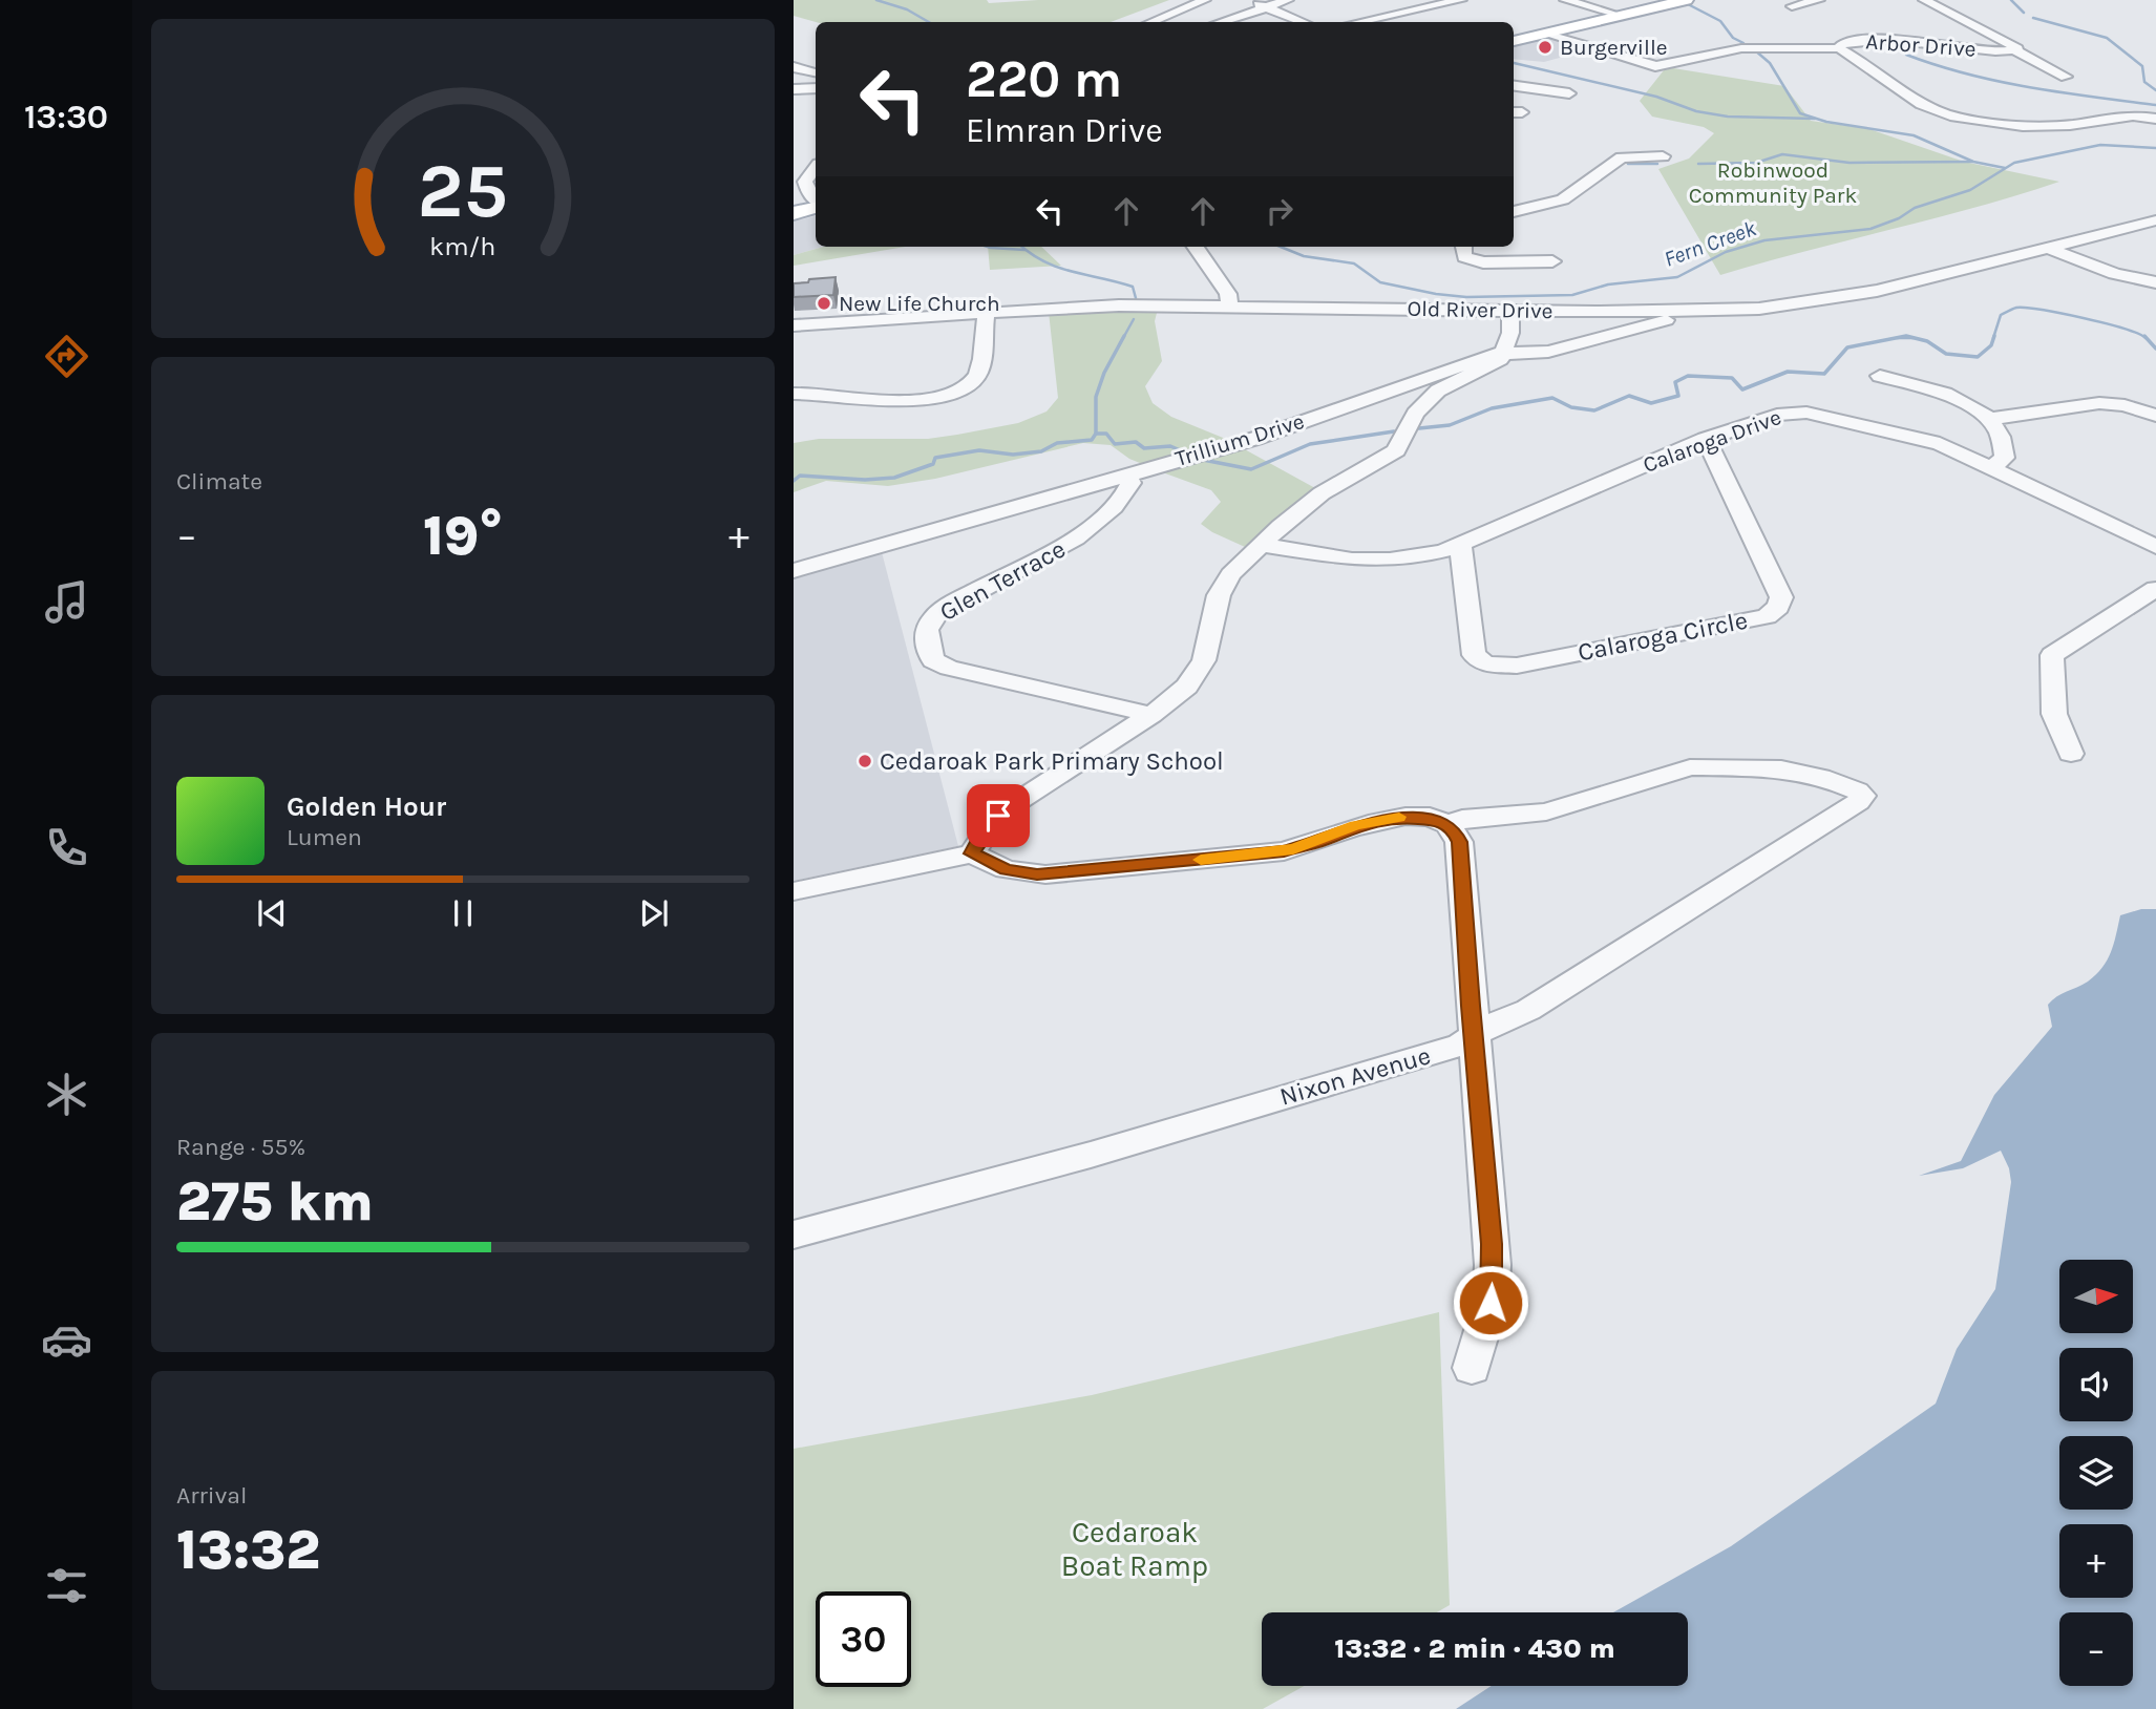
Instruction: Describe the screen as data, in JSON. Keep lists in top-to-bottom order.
{
  "streets": {
    "street": [
      "Arbor Drive",
      "Old River Drive",
      "Trillium Drive",
      "Calaroga Drive",
      "Glen Terrace",
      "Calaroga Circle",
      "Nixon Avenue"
    ]
  },
  "crossings": [
    ["Old River Drive", "Trillium Drive"],
    ["Trillium Drive", "Glen Terrace"],
    ["Calaroga Drive", "Calaroga Circle"]
  ],
  "water": ["Fern Creek"],
  "parks": ["Robinwood Community Park", "Cedaroak Boat Ramp"],
  "places": ["Burgerville", "New Life Church", "Cedaroak Park Primary School"],
  "north": "right",
  "page": {
    "tabs": "13:30",
    "turn": ["220 m", "Elmran Drive"],
    "tile": [
      "Climate",
      ["Range · 55%", "275 km"],
      ["Arrival", "13:32"]
    ],
    "heat": ["−", "19°", "+"],
    "song": ["Golden Hour", "Lumen"],
    "map_buttons": ["+", "−"],
    "limit": "30",
    "trip": "13:32 · 2 min · 430 m",
    "gauge": ["25", "km/h"]
  }
}
